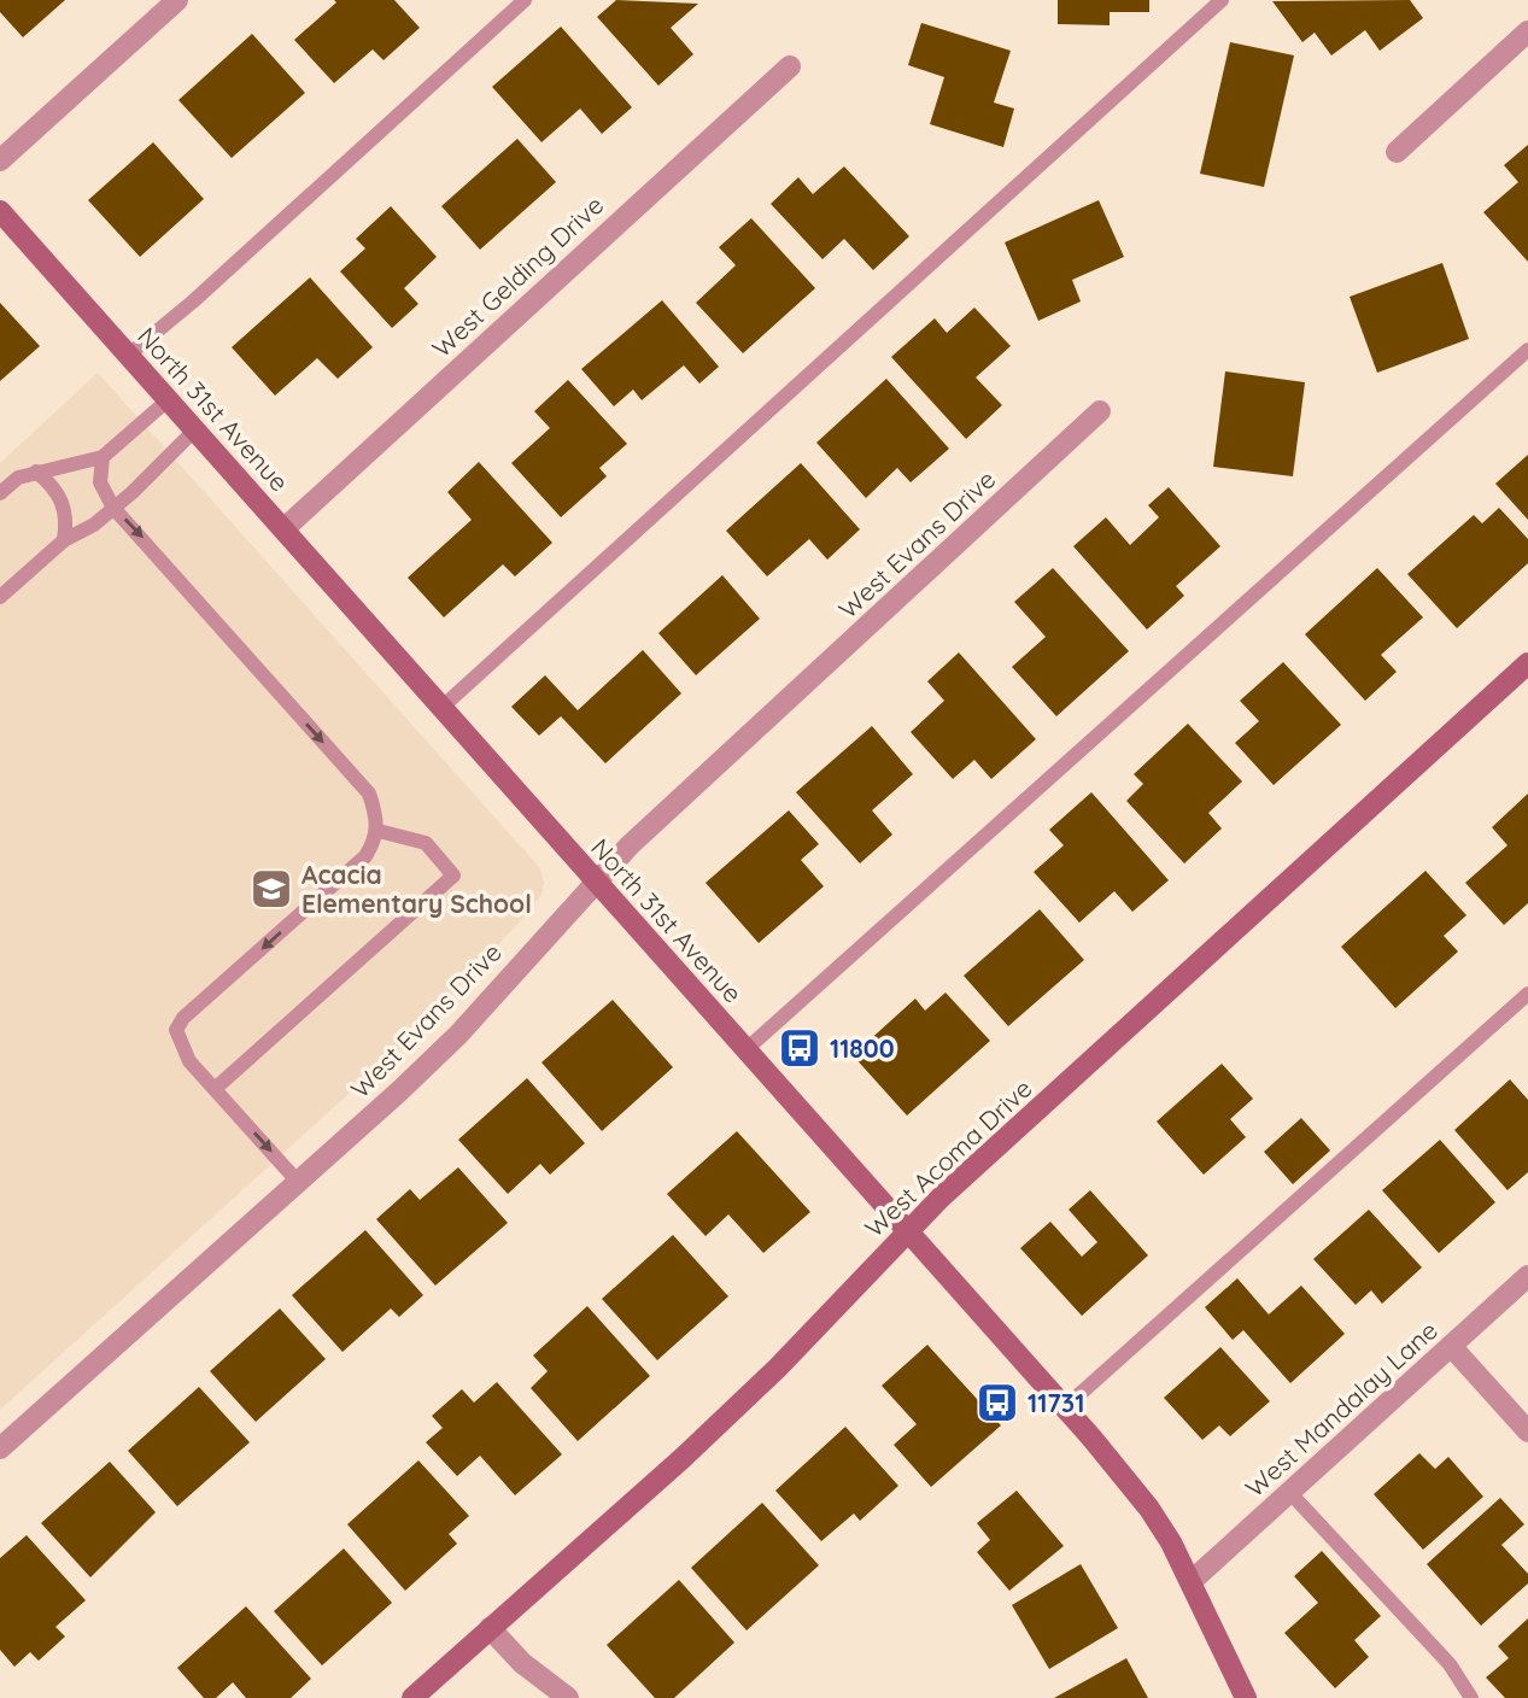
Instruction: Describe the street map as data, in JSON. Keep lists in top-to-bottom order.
{
  "streets": {
    "street": [
      "West Gelding Drive",
      "North 31st Avenue",
      "West Evans Drive",
      "West Acoma Drive",
      "West Mandalay Lane"
    ]
  },
  "crossings": [
    ["West Gelding Drive", "North 31st Avenue"],
    ["North 31st Avenue", "West Evans Drive"],
    ["North 31st Avenue", "West Acoma Drive"],
    ["North 31st Avenue", "West Mandalay Lane"]
  ],
  "places": {
    "school or university": ["Acacia Elementary School"],
    "bus stop": ["11800", "11731"]
  }
}
